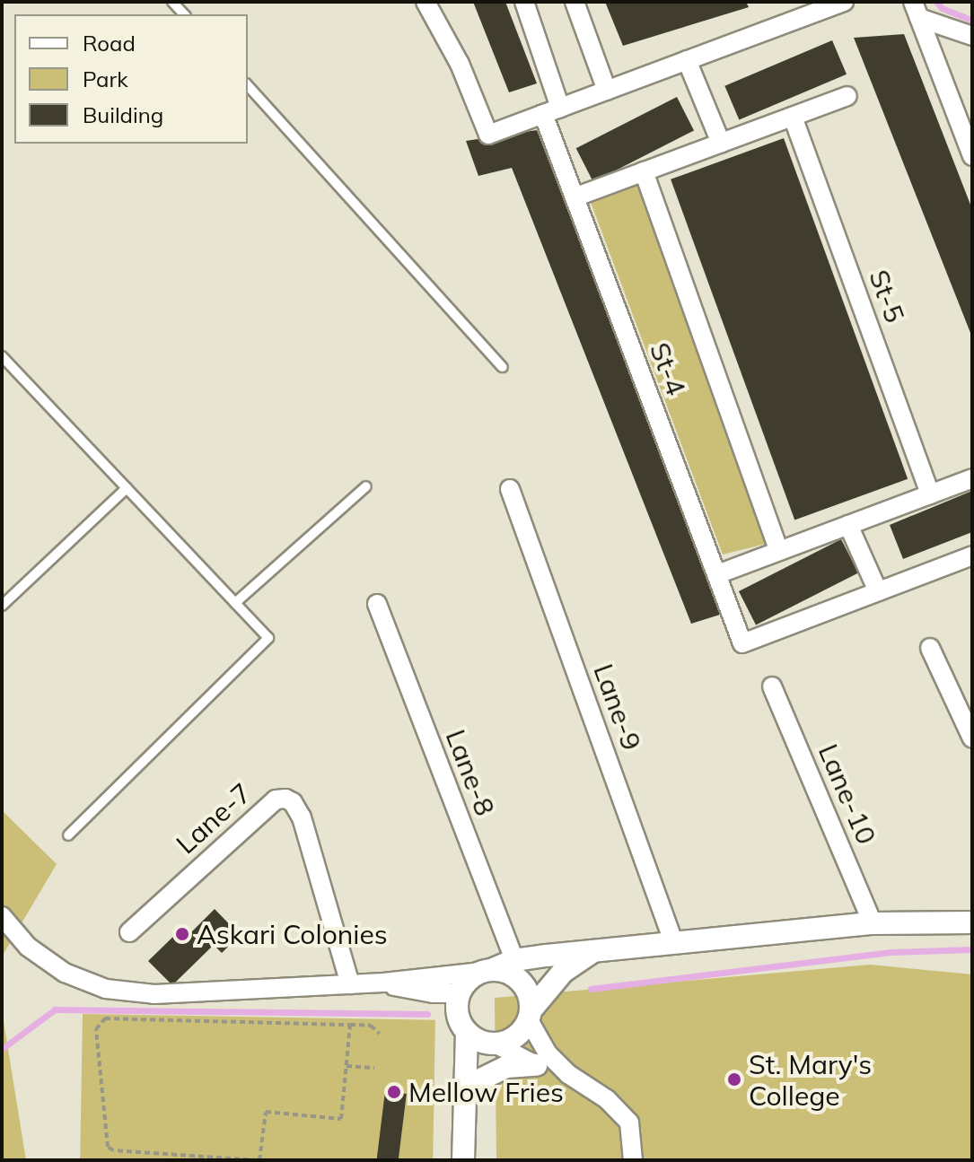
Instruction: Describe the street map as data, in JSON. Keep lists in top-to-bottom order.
{
  "streets": {
    "street": [
      "St-5",
      "St-4",
      "Lane-9",
      "Lane-8",
      "Lane-10",
      "Lane-7"
    ]
  },
  "places": ["Askari Colonies", "St. Mary's College", "Mellow Fries"],
  "legend": ["Road", "Park", "Building"]
}
